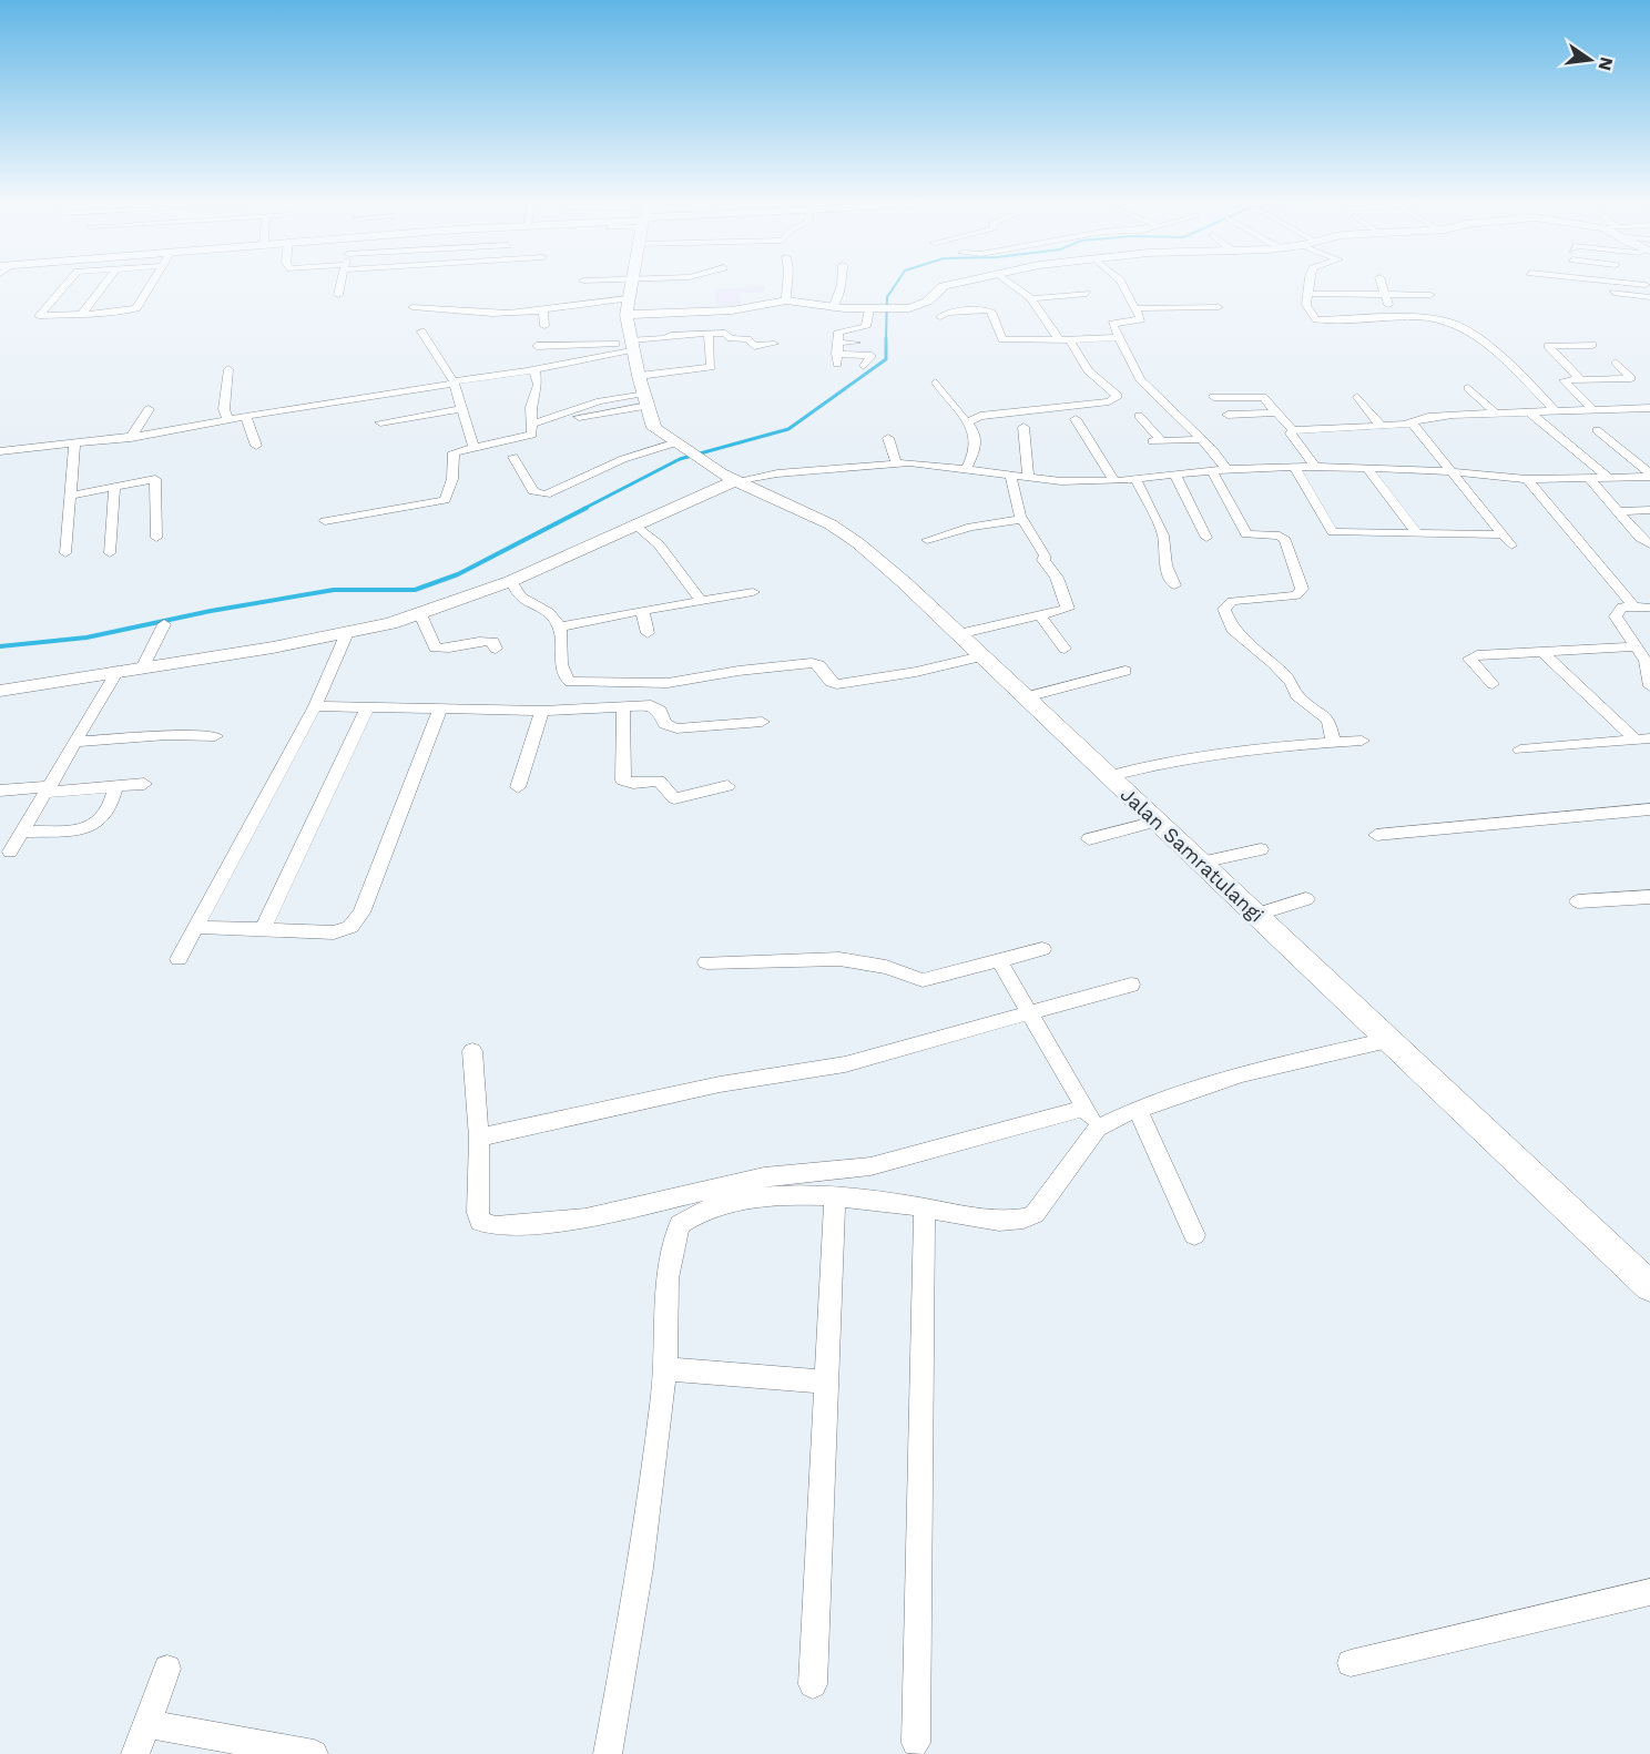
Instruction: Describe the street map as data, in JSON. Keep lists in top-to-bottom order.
{
  "streets": {
    "street": ["Jalan Samratulangi"]
  },
  "north": "right"
}
